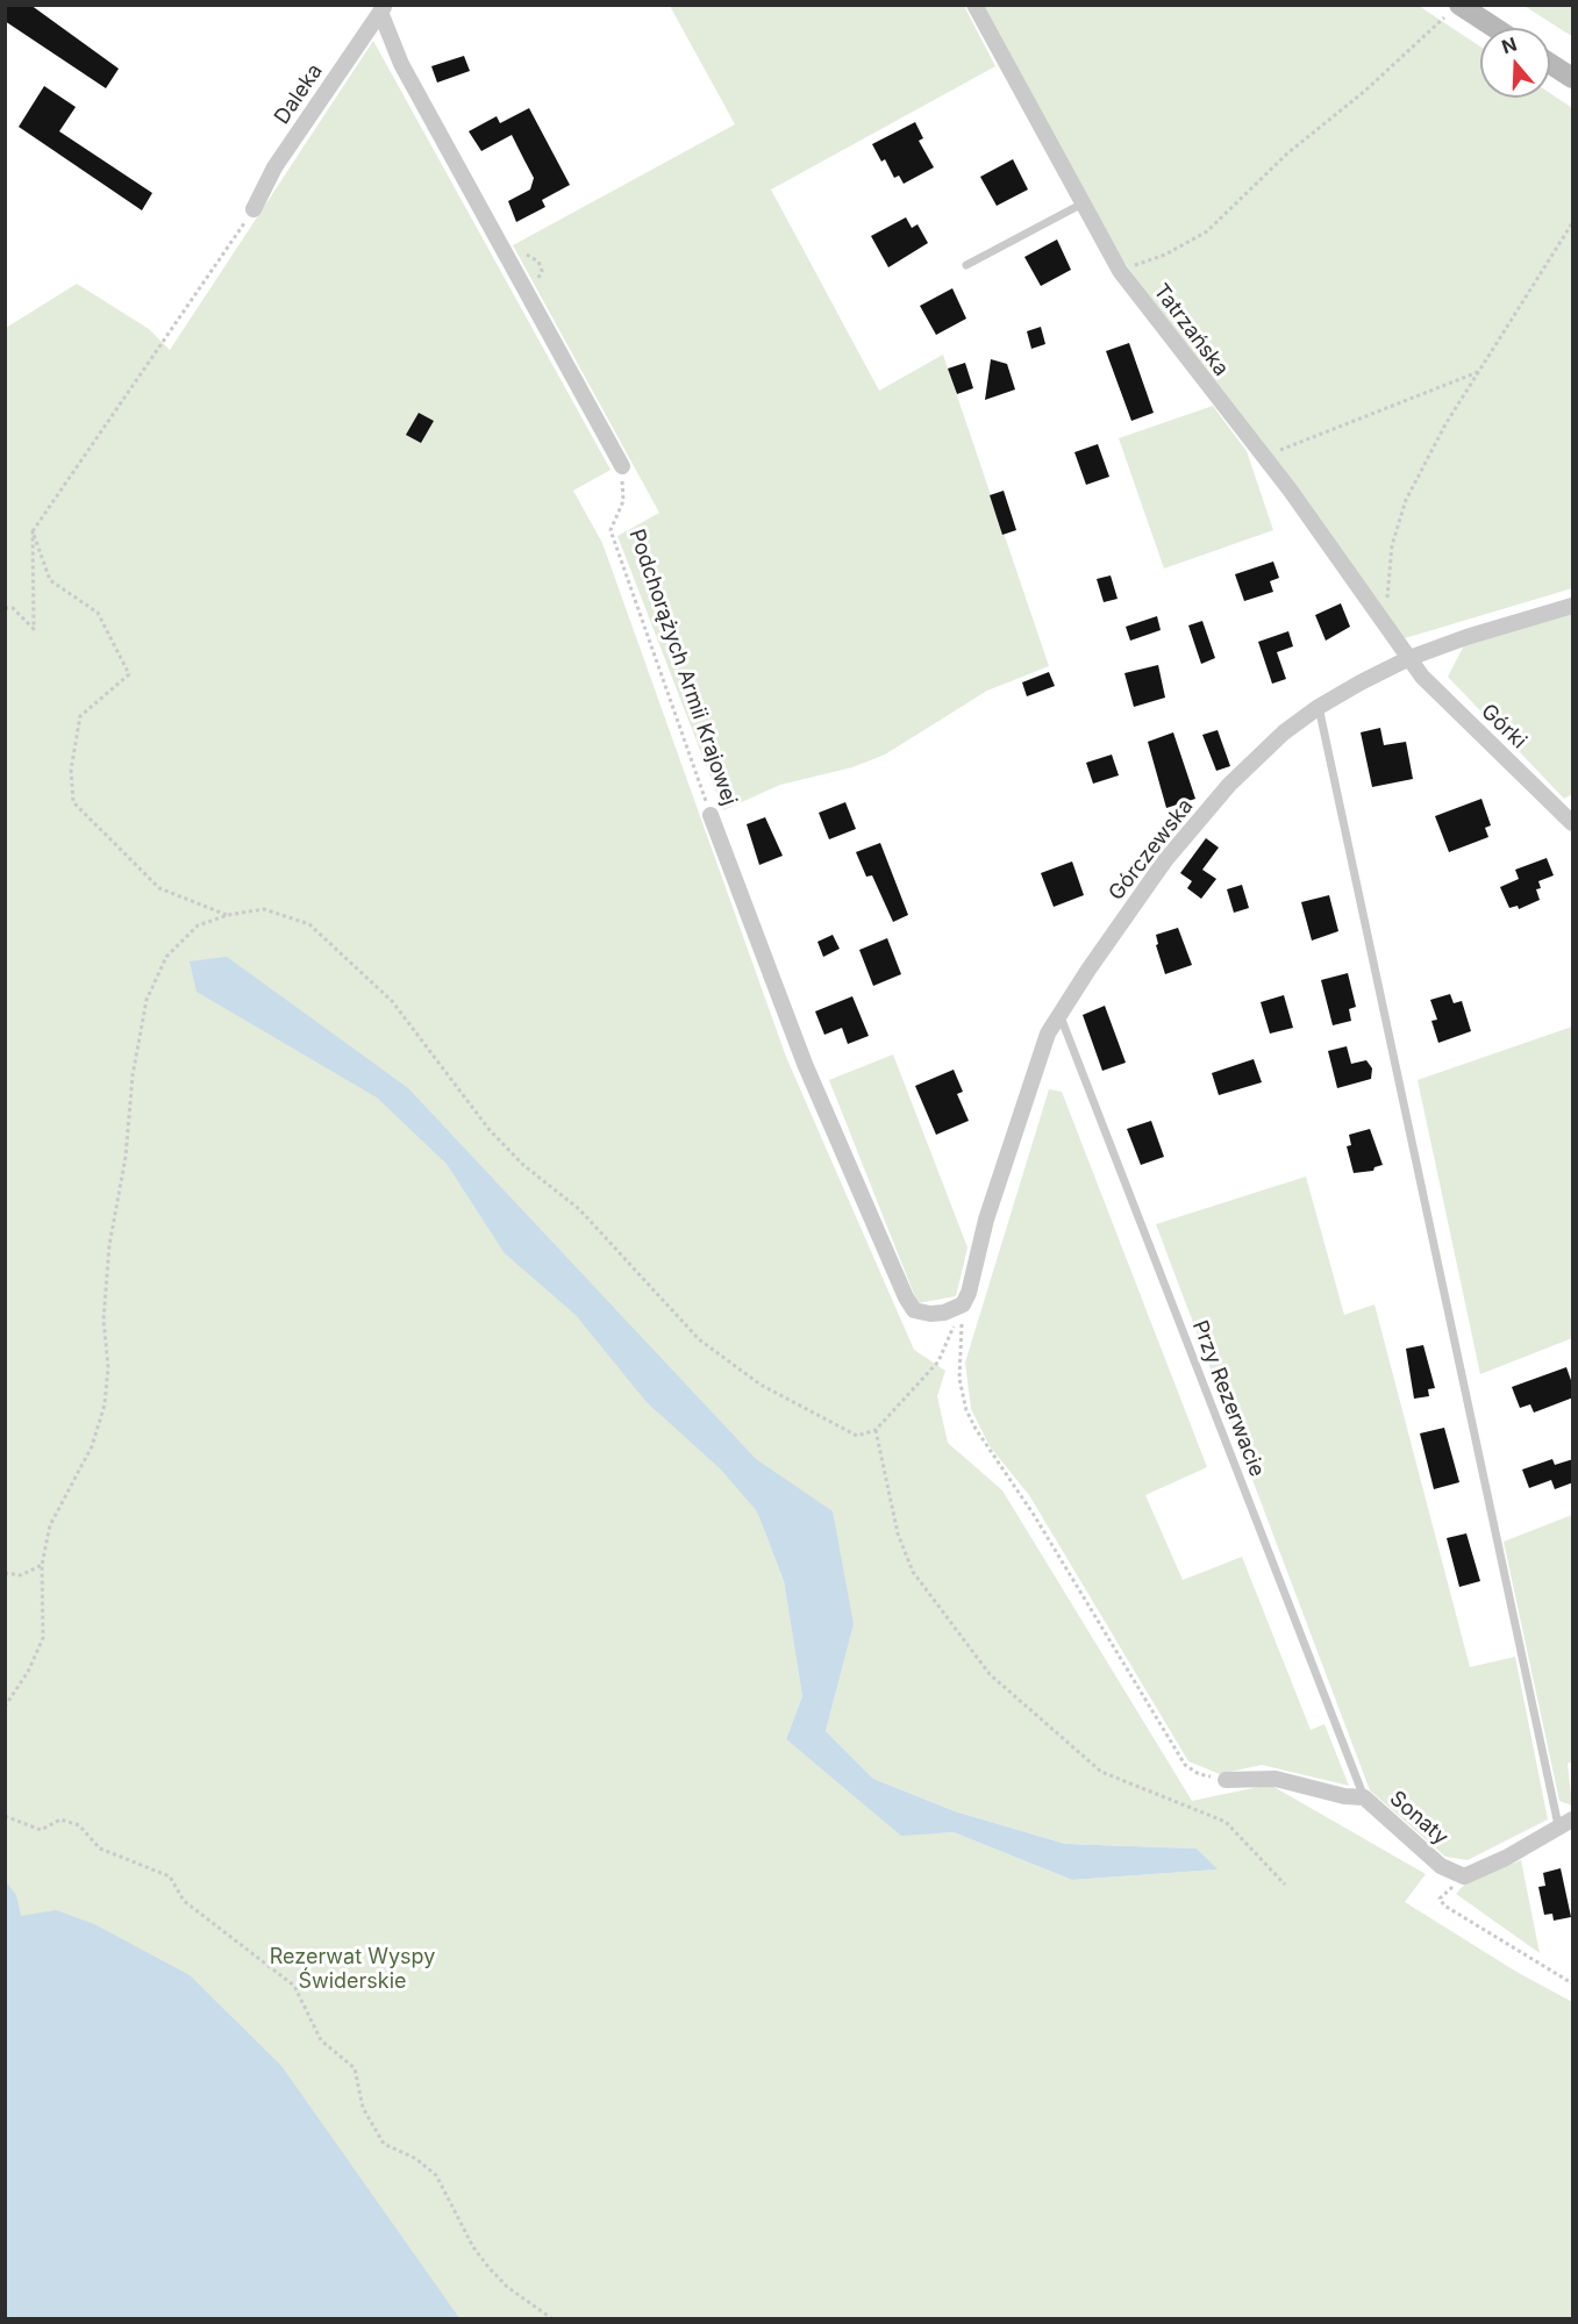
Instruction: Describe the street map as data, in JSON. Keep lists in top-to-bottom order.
{
  "streets": {
    "street": [
      "Daleka",
      "Tatrzańska",
      "Podchorążych Armii Krajowej",
      "Górki",
      "Górczewska",
      "Sonaty"
    ],
    "lane": ["Przy Rezerwacie"]
  },
  "crossings": [
    ["Tatrzańska", "Górki"],
    ["Tatrzańska", "Górczewska"],
    ["Podchorążych Armii Krajowej", "Górczewska"],
    ["Górki", "Górczewska"],
    ["Górczewska", "Przy Rezerwacie"],
    ["Przy Rezerwacie", "Sonaty"]
  ],
  "parks": ["Rezerwat Wyspy Świderskie"],
  "north": "top"
}
